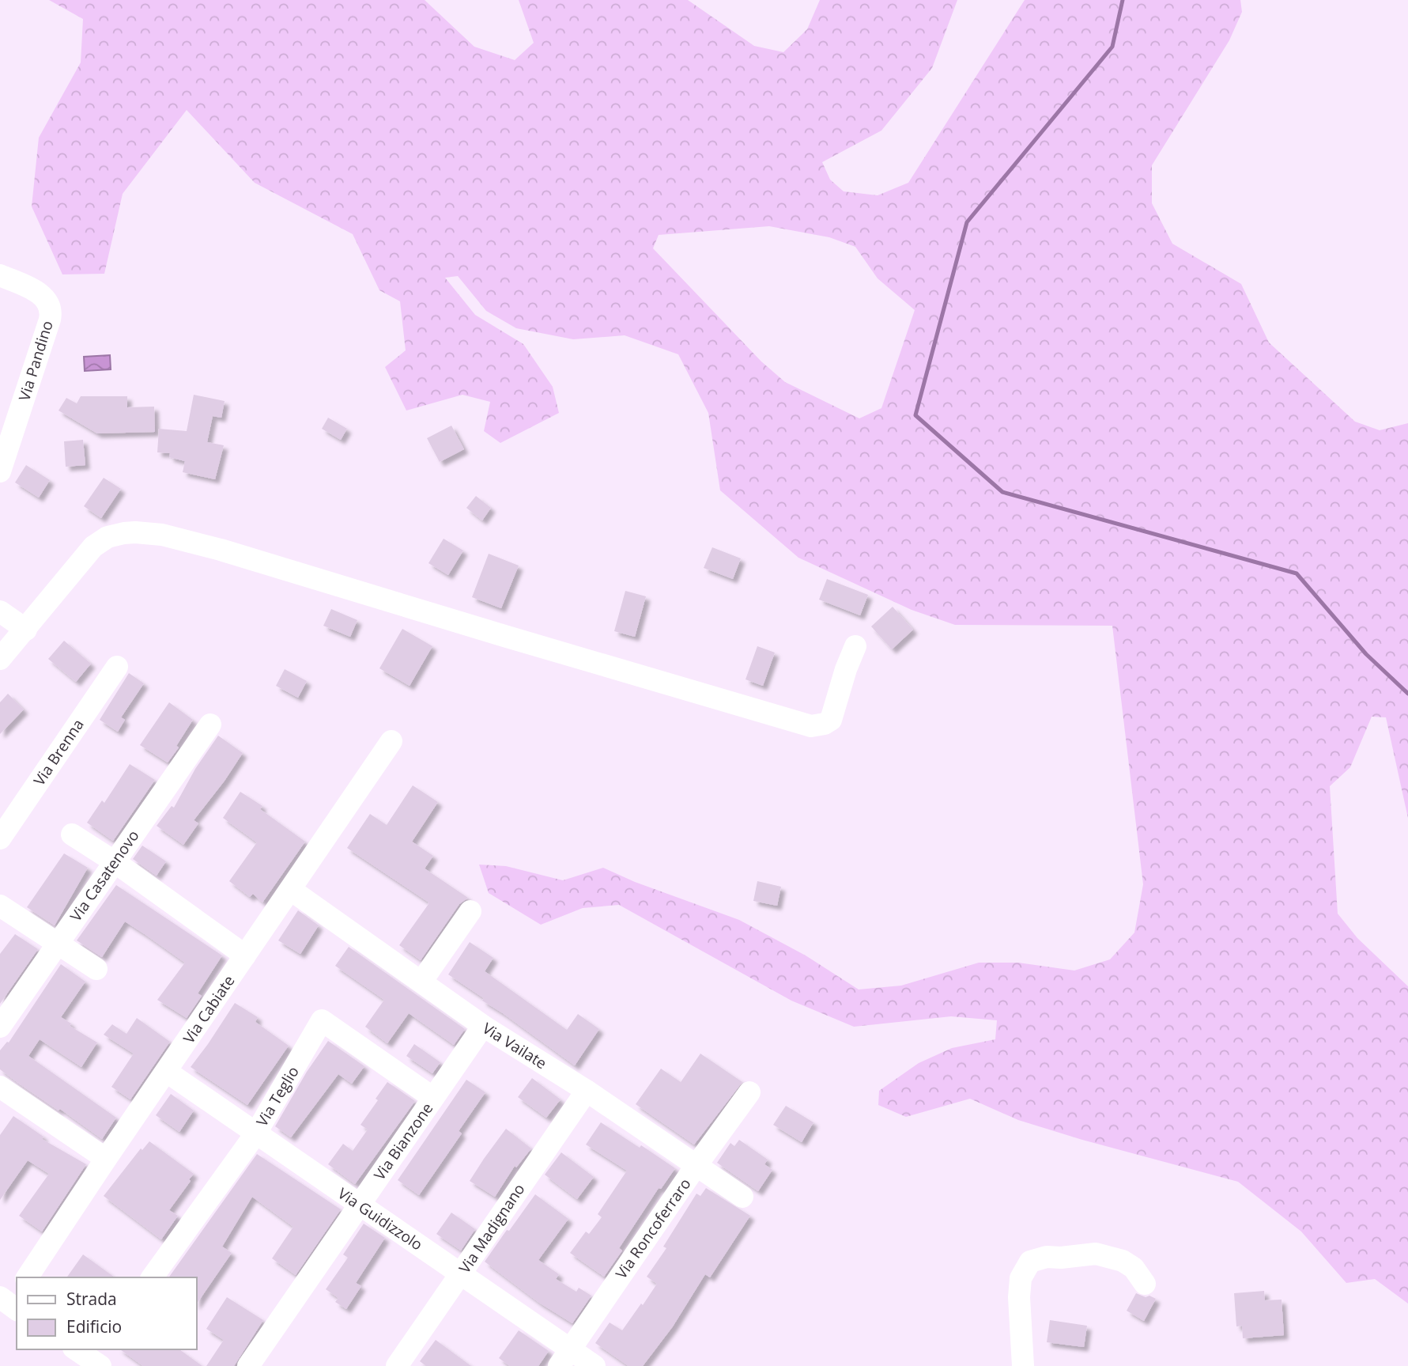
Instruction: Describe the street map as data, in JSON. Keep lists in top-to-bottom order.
{
  "streets": {
    "street": [
      "Via Pandino",
      "Via Brenna",
      "Via Casatenovo",
      "Via Cabiate",
      "Via Vailate",
      "Via Teglio",
      "Via Bianzone",
      "Via Guidizzolo",
      "Via Madignano",
      "Via Roncoferraro"
    ]
  },
  "crossings": [
    ["Via Cabiate", "Via Vailate"],
    ["Via Cabiate", "Via Guidizzolo"],
    ["Via Vailate", "Via Bianzone"],
    ["Via Vailate", "Via Madignano"],
    ["Via Vailate", "Via Roncoferraro"],
    ["Via Teglio", "Via Bianzone"],
    ["Via Teglio", "Via Guidizzolo"],
    ["Via Bianzone", "Via Guidizzolo"],
    ["Via Guidizzolo", "Via Madignano"],
    ["Via Guidizzolo", "Via Roncoferraro"]
  ],
  "legend": ["Strada", "Edificio"]
}
